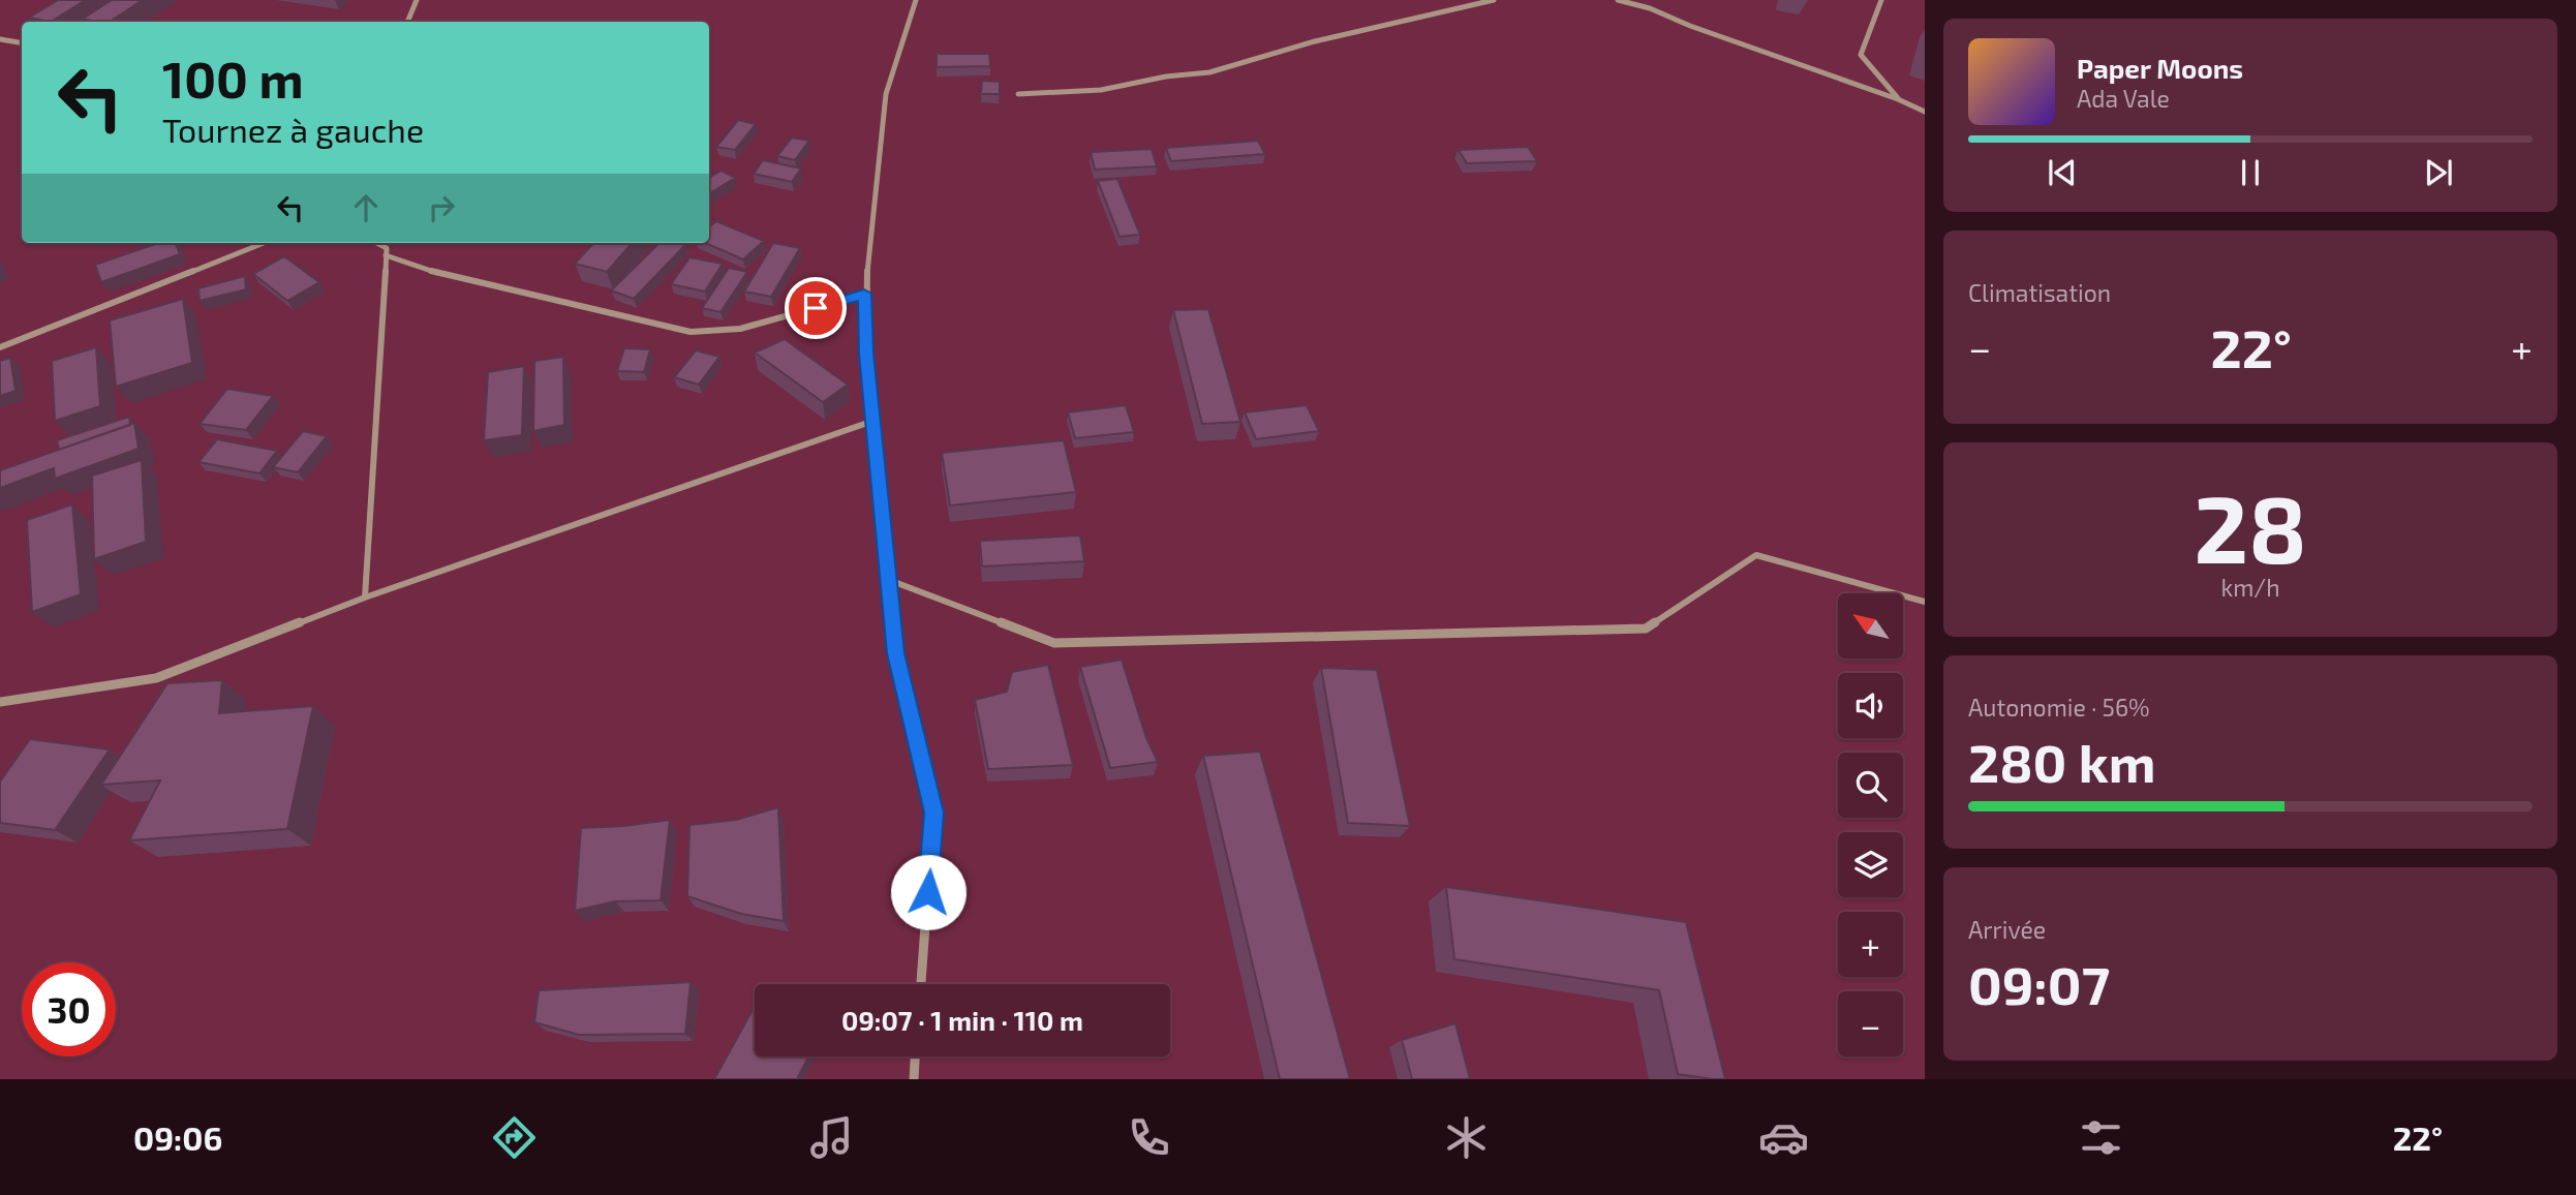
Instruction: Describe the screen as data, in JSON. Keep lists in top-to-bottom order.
{
  "north": "top left",
  "page": {
    "turn": ["100 m", "Tournez à gauche"],
    "song": ["Paper Moons", "Ada Vale"],
    "tile": [
      "Climatisation",
      ["28", "km/h"],
      ["Autonomie · 56%", "280 km"],
      ["Arrivée", "09:07"]
    ],
    "heat": ["−", "22°", "+"],
    "map_buttons": ["+", "−"],
    "limit": "30",
    "trip": "09:07 · 1 min · 110 m",
    "tabs": ["09:06", "22°"]
  }
}
